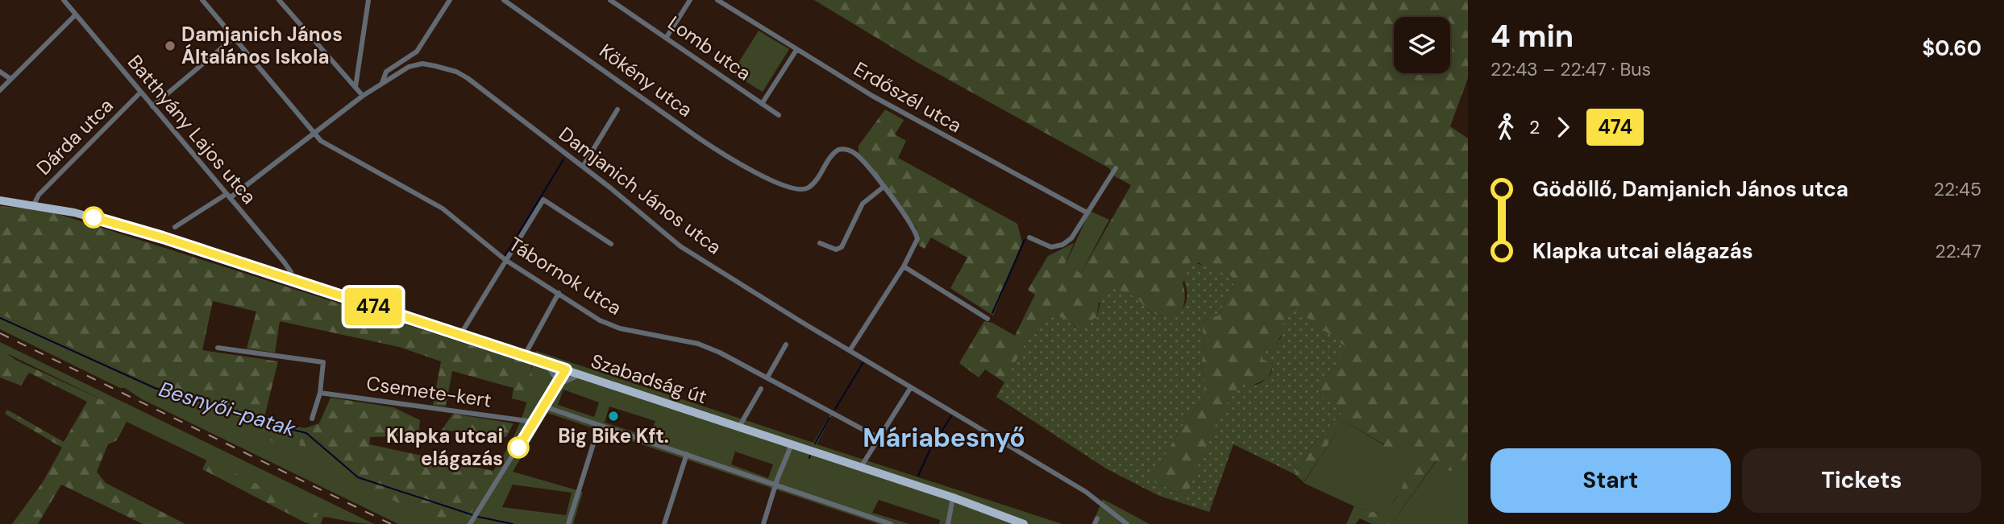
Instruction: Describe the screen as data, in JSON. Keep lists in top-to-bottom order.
{
  "streets": {
    "main road": ["Szabadság út"],
    "street": [
      "Lomb utca",
      "Kökény utca",
      "Erdőszél utca",
      "Batthyány Lajos utca",
      "Dárda utca",
      "Damjanich János utca",
      "Tábornok utca",
      "Csemete-kert"
    ]
  },
  "crossings": [
    ["Lomb utca", "Erdőszél utca"],
    ["Batthyány Lajos utca", "Dárda utca"],
    ["Batthyány Lajos utca", "Damjanich János utca"],
    ["Batthyány Lajos utca", "Szabadság út"],
    ["Dárda utca", "Szabadság út"],
    ["Damjanich János utca", "Tábornok utca"]
  ],
  "districts": ["Máriabesnyő"],
  "water": ["Besnyői-patak"],
  "places": ["Damjanich János Általános Iskola", "Big Bike Kft.", "Klapka utcai elágazás"],
  "lines": ["bus line 474"],
  "page": {
    "on_map": "474",
    "heading": ["4 min", "22:43 – 22:47 · Bus", "$0.60"],
    "legs": ["2", "474"],
    "list": [
      {
        "name": "Gödöllő, Damjanich János utca",
        "value": "22:45"
      },
      {
        "name": "Klapka utcai elágazás",
        "value": "22:47"
      }
    ],
    "buttons": ["Start", "Tickets"]
  }
}
